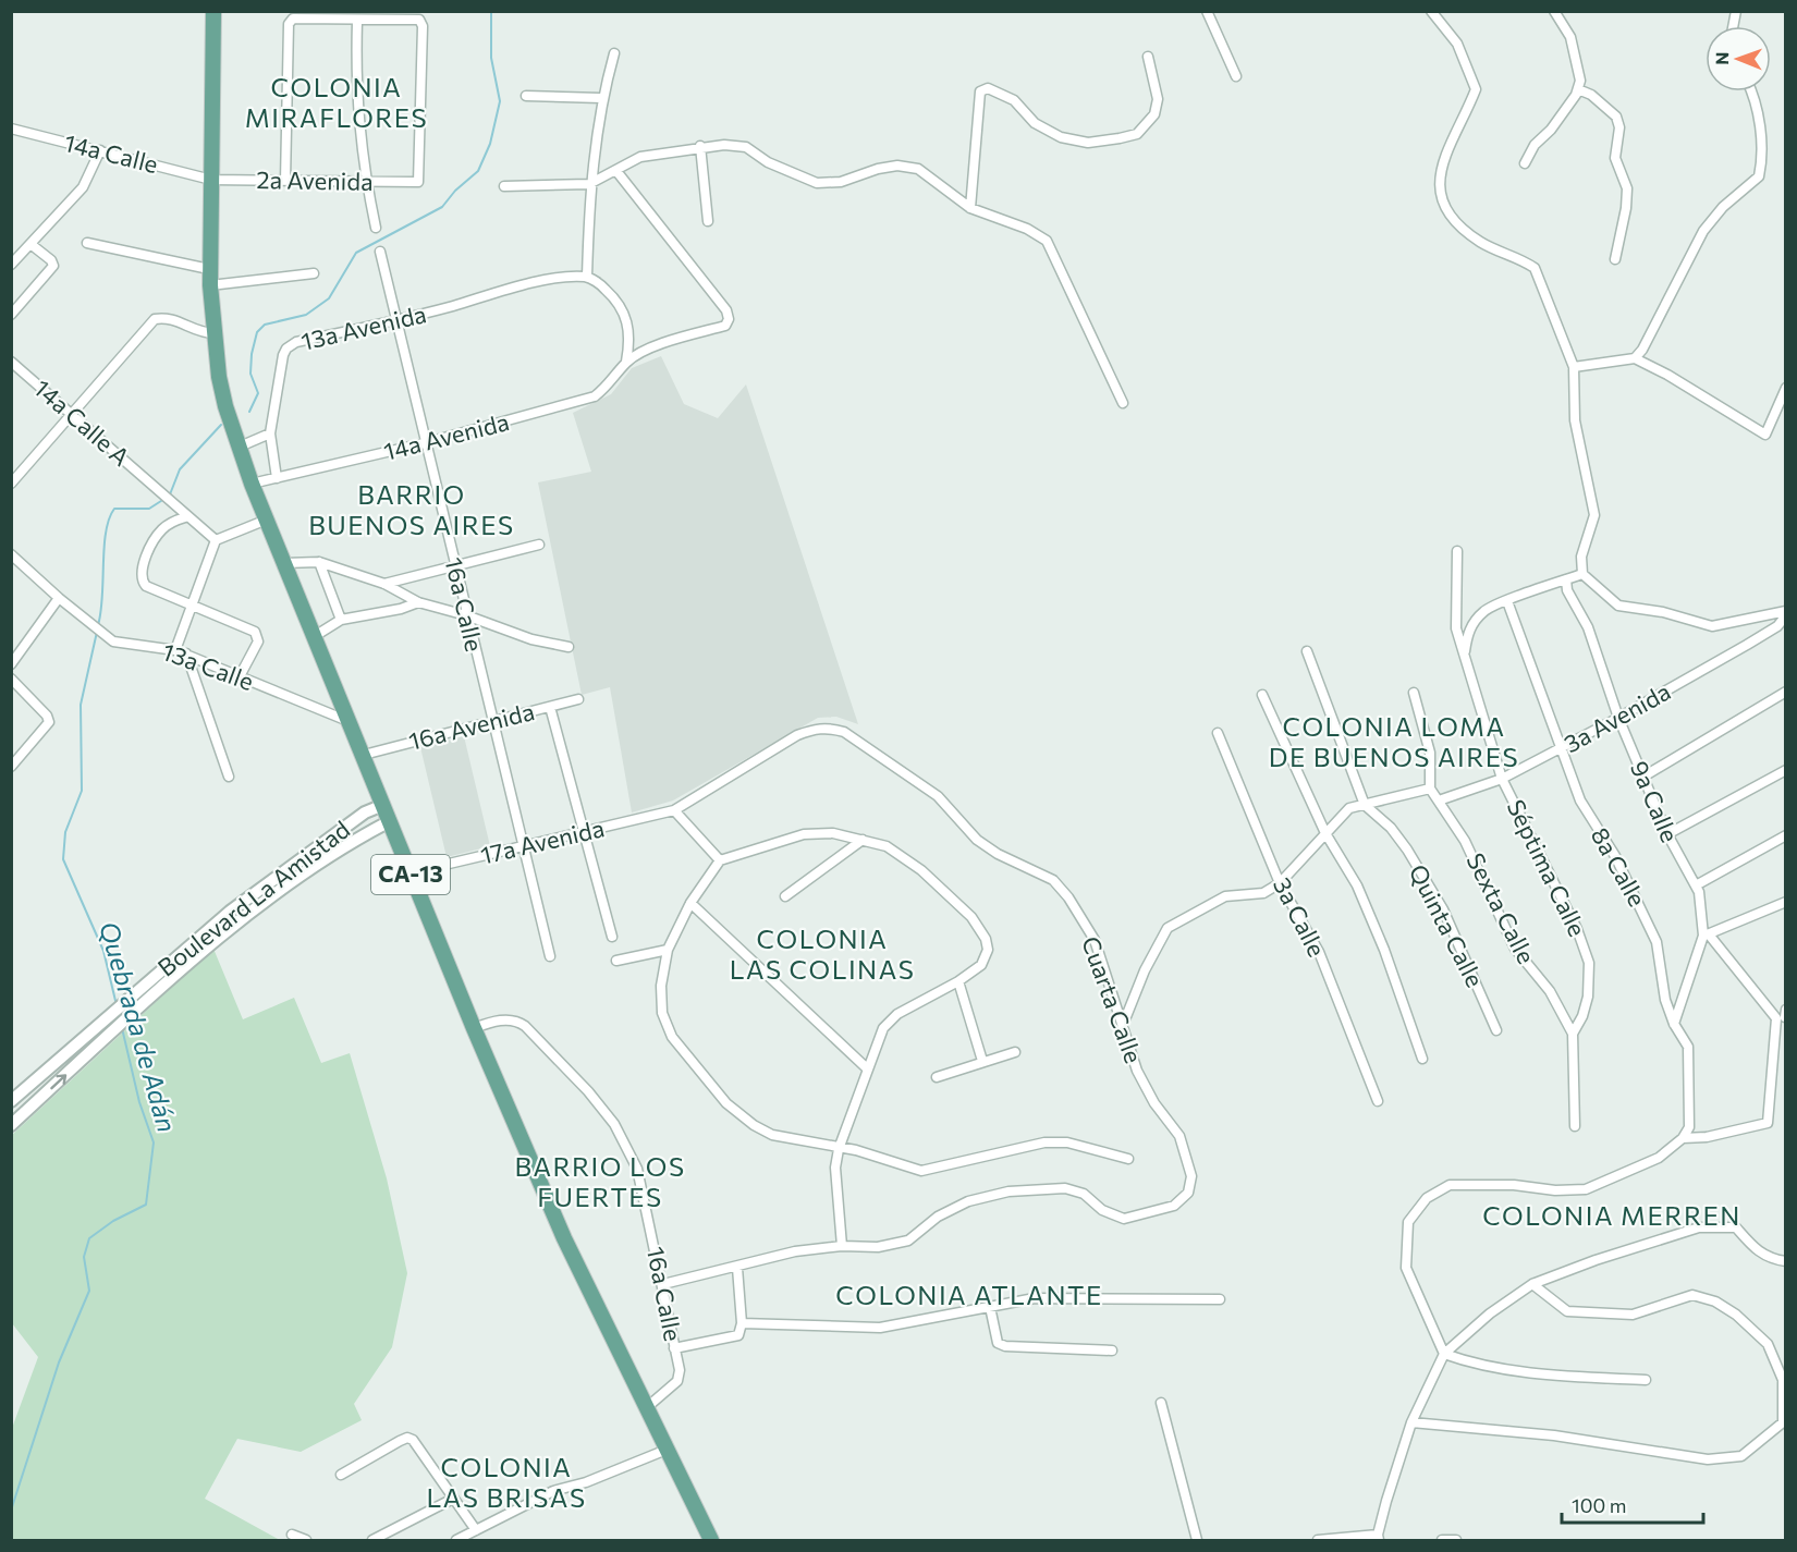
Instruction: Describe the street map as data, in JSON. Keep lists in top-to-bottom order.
{
  "streets": {
    "main road": ["CA-13"],
    "street": [
      "14a Calle",
      "2a Avenida",
      "13a Avenida",
      "14a Calle A",
      "14a Avenida",
      "16a Calle",
      "13a Calle",
      "3a Avenida",
      "16a Avenida",
      "9a Calle",
      "17a Avenida",
      "8a Calle",
      "Séptima Calle",
      "Boulevard La Amistad",
      "Sexta Calle",
      "3a Calle",
      "Quinta Calle",
      "Cuarta Calle"
    ]
  },
  "crossings": [
    ["14a Calle", "2a Avenida"],
    ["14a Calle", "CA-13"],
    ["2a Avenida", "CA-13"],
    ["13a Avenida", "14a Avenida"],
    ["13a Avenida", "16a Calle"],
    ["14a Avenida", "16a Calle"],
    ["14a Avenida", "CA-13"],
    ["16a Calle", "16a Avenida"],
    ["16a Calle", "17a Avenida"],
    ["16a Calle", "CA-13"],
    ["13a Calle", "CA-13"],
    ["3a Avenida", "9a Calle"],
    ["3a Avenida", "8a Calle"],
    ["3a Avenida", "Séptima Calle"],
    ["3a Avenida", "Sexta Calle"],
    ["16a Avenida", "CA-13"],
    ["9a Calle", "8a Calle"],
    ["17a Avenida", "CA-13"],
    ["17a Avenida", "Cuarta Calle"],
    ["Séptima Calle", "Sexta Calle"],
    ["CA-13", "Boulevard La Amistad"]
  ],
  "districts": [
    "COLONIA MIRAFLORES",
    "BARRIO BUENOS AIRES",
    "COLONIA LOMA DE BUENOS AIRES",
    "COLONIA LAS COLINAS",
    "BARRIO LOS FUERTES",
    "COLONIA MERREN",
    "COLONIA ATLANTE",
    "COLONIA LAS BRISAS"
  ],
  "water": ["Quebrada de Adán"],
  "scale_bar": "100 m",
  "north": "left"
}
